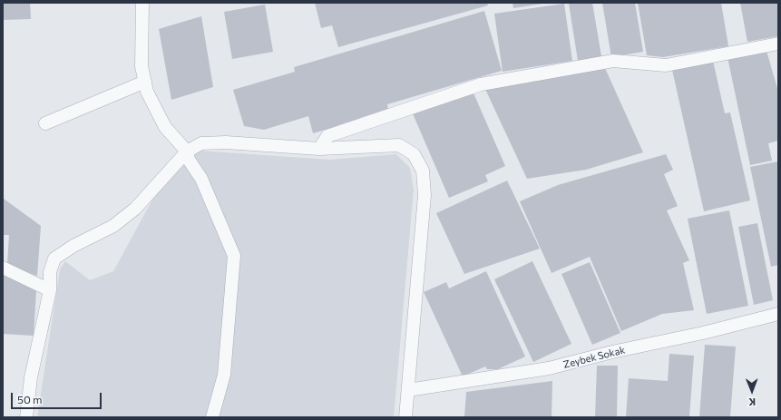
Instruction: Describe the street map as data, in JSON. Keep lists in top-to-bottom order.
{
  "streets": {
    "street": ["Zeybek Sokak"]
  },
  "scale_bar": "50 m",
  "north": "bottom"
}
